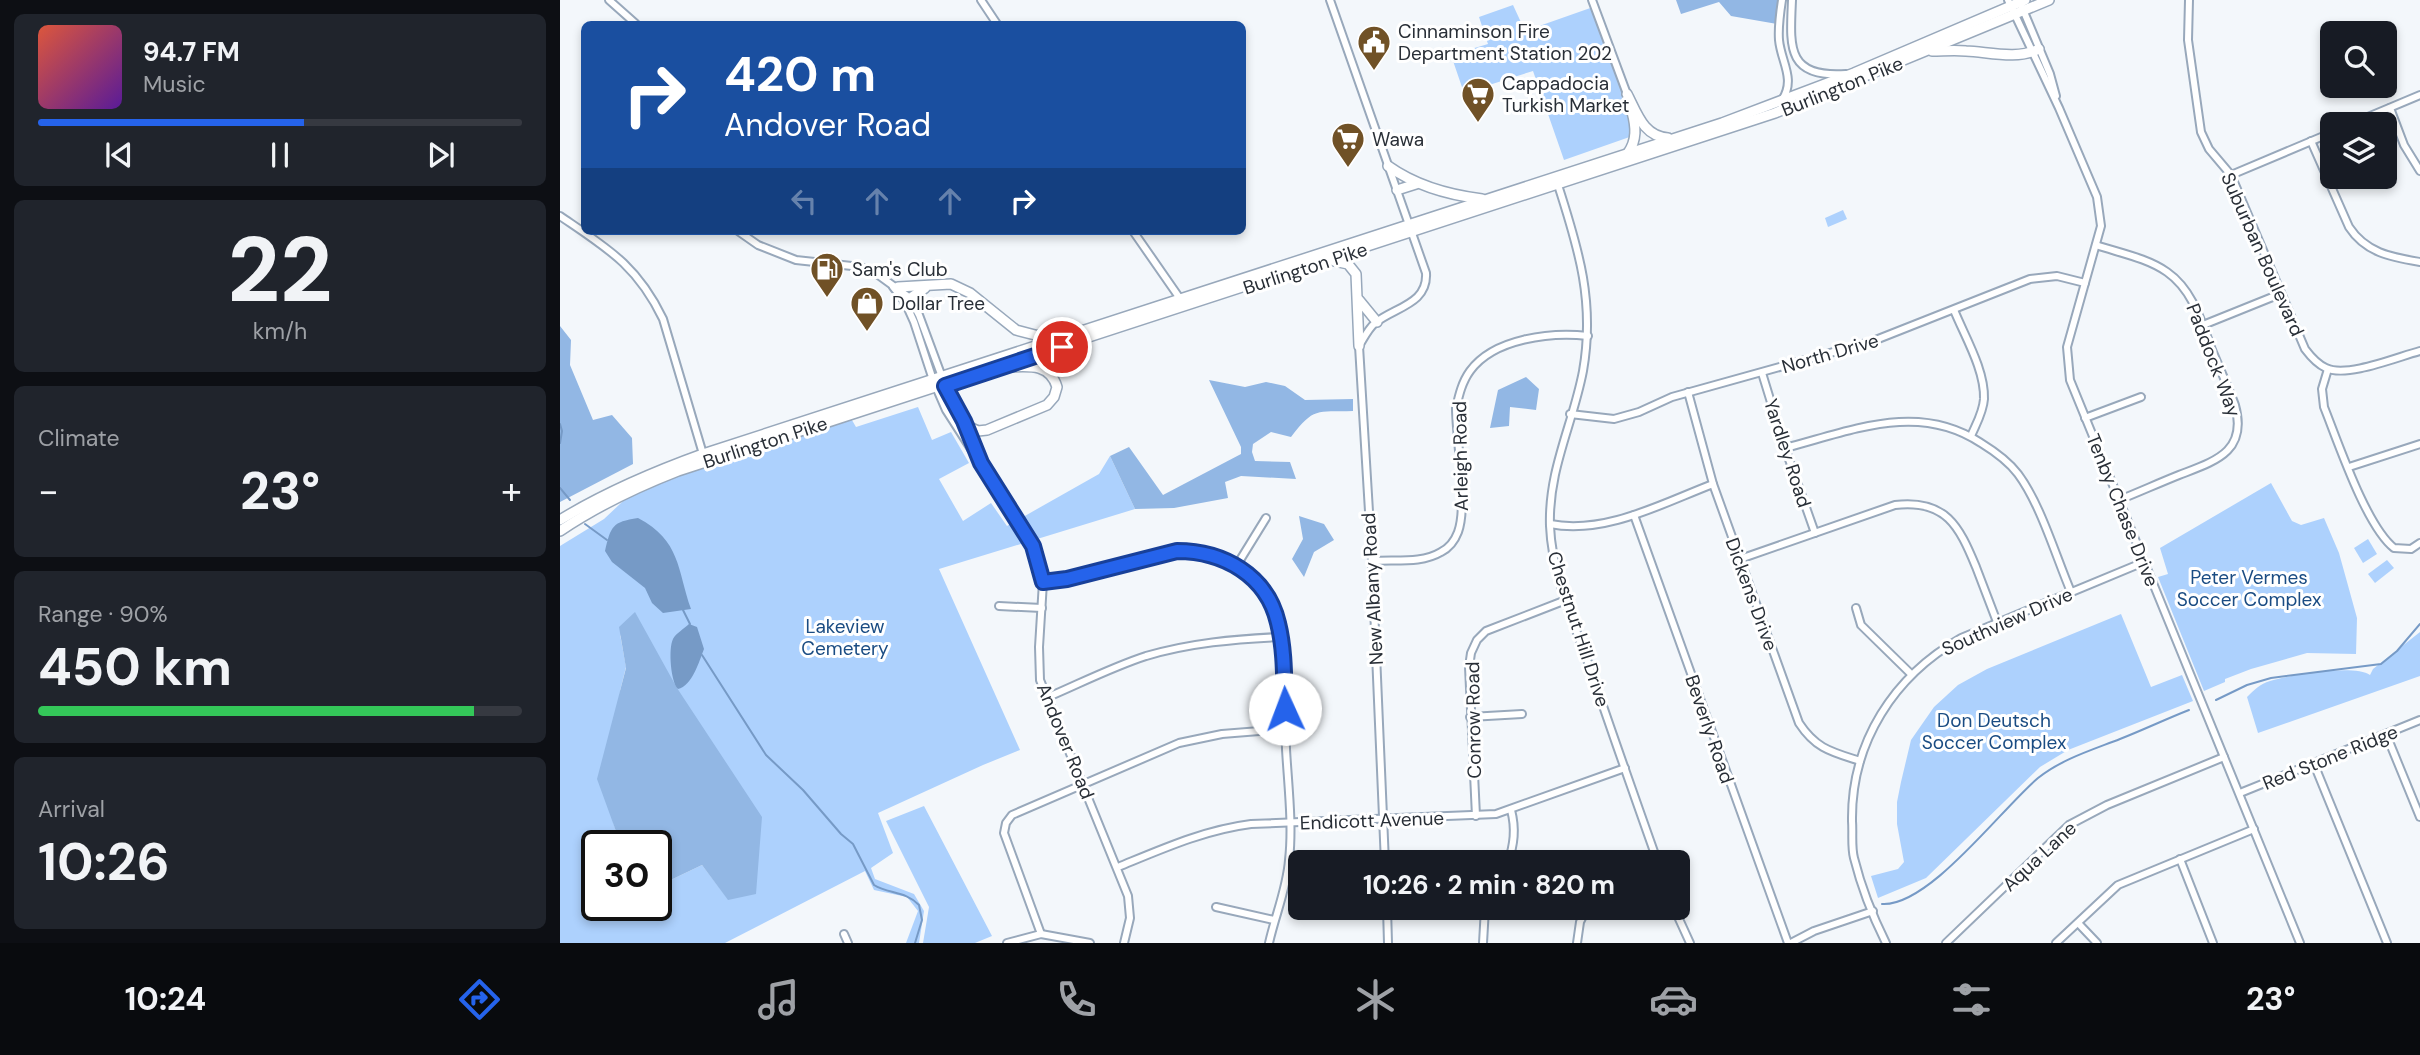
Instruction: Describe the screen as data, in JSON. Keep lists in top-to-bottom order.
{
  "streets": {
    "highway": ["Burlington Pike"],
    "street": [
      "Suburban Boulevard",
      "North Drive",
      "Paddock Way",
      "Yardley Road",
      "Arleigh Road",
      "Tenby Chase Drive",
      "New Albany Road",
      "Dickens Drive",
      "Southview Drive",
      "Chestnut Hill Drive",
      "Conrow Road",
      "Beverly Road",
      "Andover Road",
      "Red Stone Ridge",
      "Endicott Avenue",
      "Aqua Lane"
    ]
  },
  "crossings": [
    ["Burlington Pike", "Tenby Chase Drive"],
    ["Burlington Pike", "Chestnut Hill Drive"],
    ["Burlington Pike", "Andover Road"],
    ["North Drive", "Yardley Road"],
    ["North Drive", "Tenby Chase Drive"],
    ["North Drive", "Dickens Drive"],
    ["North Drive", "Chestnut Hill Drive"],
    ["Paddock Way", "Tenby Chase Drive"],
    ["Arleigh Road", "New Albany Road"],
    ["Arleigh Road", "Chestnut Hill Drive"],
    ["Tenby Chase Drive", "Southview Drive"],
    ["Tenby Chase Drive", "Red Stone Ridge"],
    ["Tenby Chase Drive", "Aqua Lane"],
    ["New Albany Road", "Endicott Avenue"],
    ["Dickens Drive", "Southview Drive"],
    ["Chestnut Hill Drive", "Conrow Road"],
    ["Chestnut Hill Drive", "Endicott Avenue"],
    ["Conrow Road", "Endicott Avenue"],
    ["Andover Road", "Endicott Avenue"]
  ],
  "parks": ["Peter Vermes Soccer Complex", "Lakeview Cemetery", "Don Deutsch Soccer Complex"],
  "places": {
    "public building": ["Cinnaminson Fire Department Station 202"],
    "supermarket": ["Cappadocia Turkish Market", "Wawa"],
    "fuel station": ["Sam's Club"],
    "shop": ["Dollar Tree"]
  },
  "page": {
    "turn": ["420 m", "Andover Road"],
    "song": ["94.7 FM", "Music"],
    "tile": [
      ["22", "km/h"],
      "Climate",
      ["Range · 90%", "450 km"],
      ["Arrival", "10:26"]
    ],
    "heat": ["−", "23°", "+"],
    "limit": "30",
    "trip": "10:26 · 2 min · 820 m",
    "tabs": ["10:24", "23°"]
  }
}
